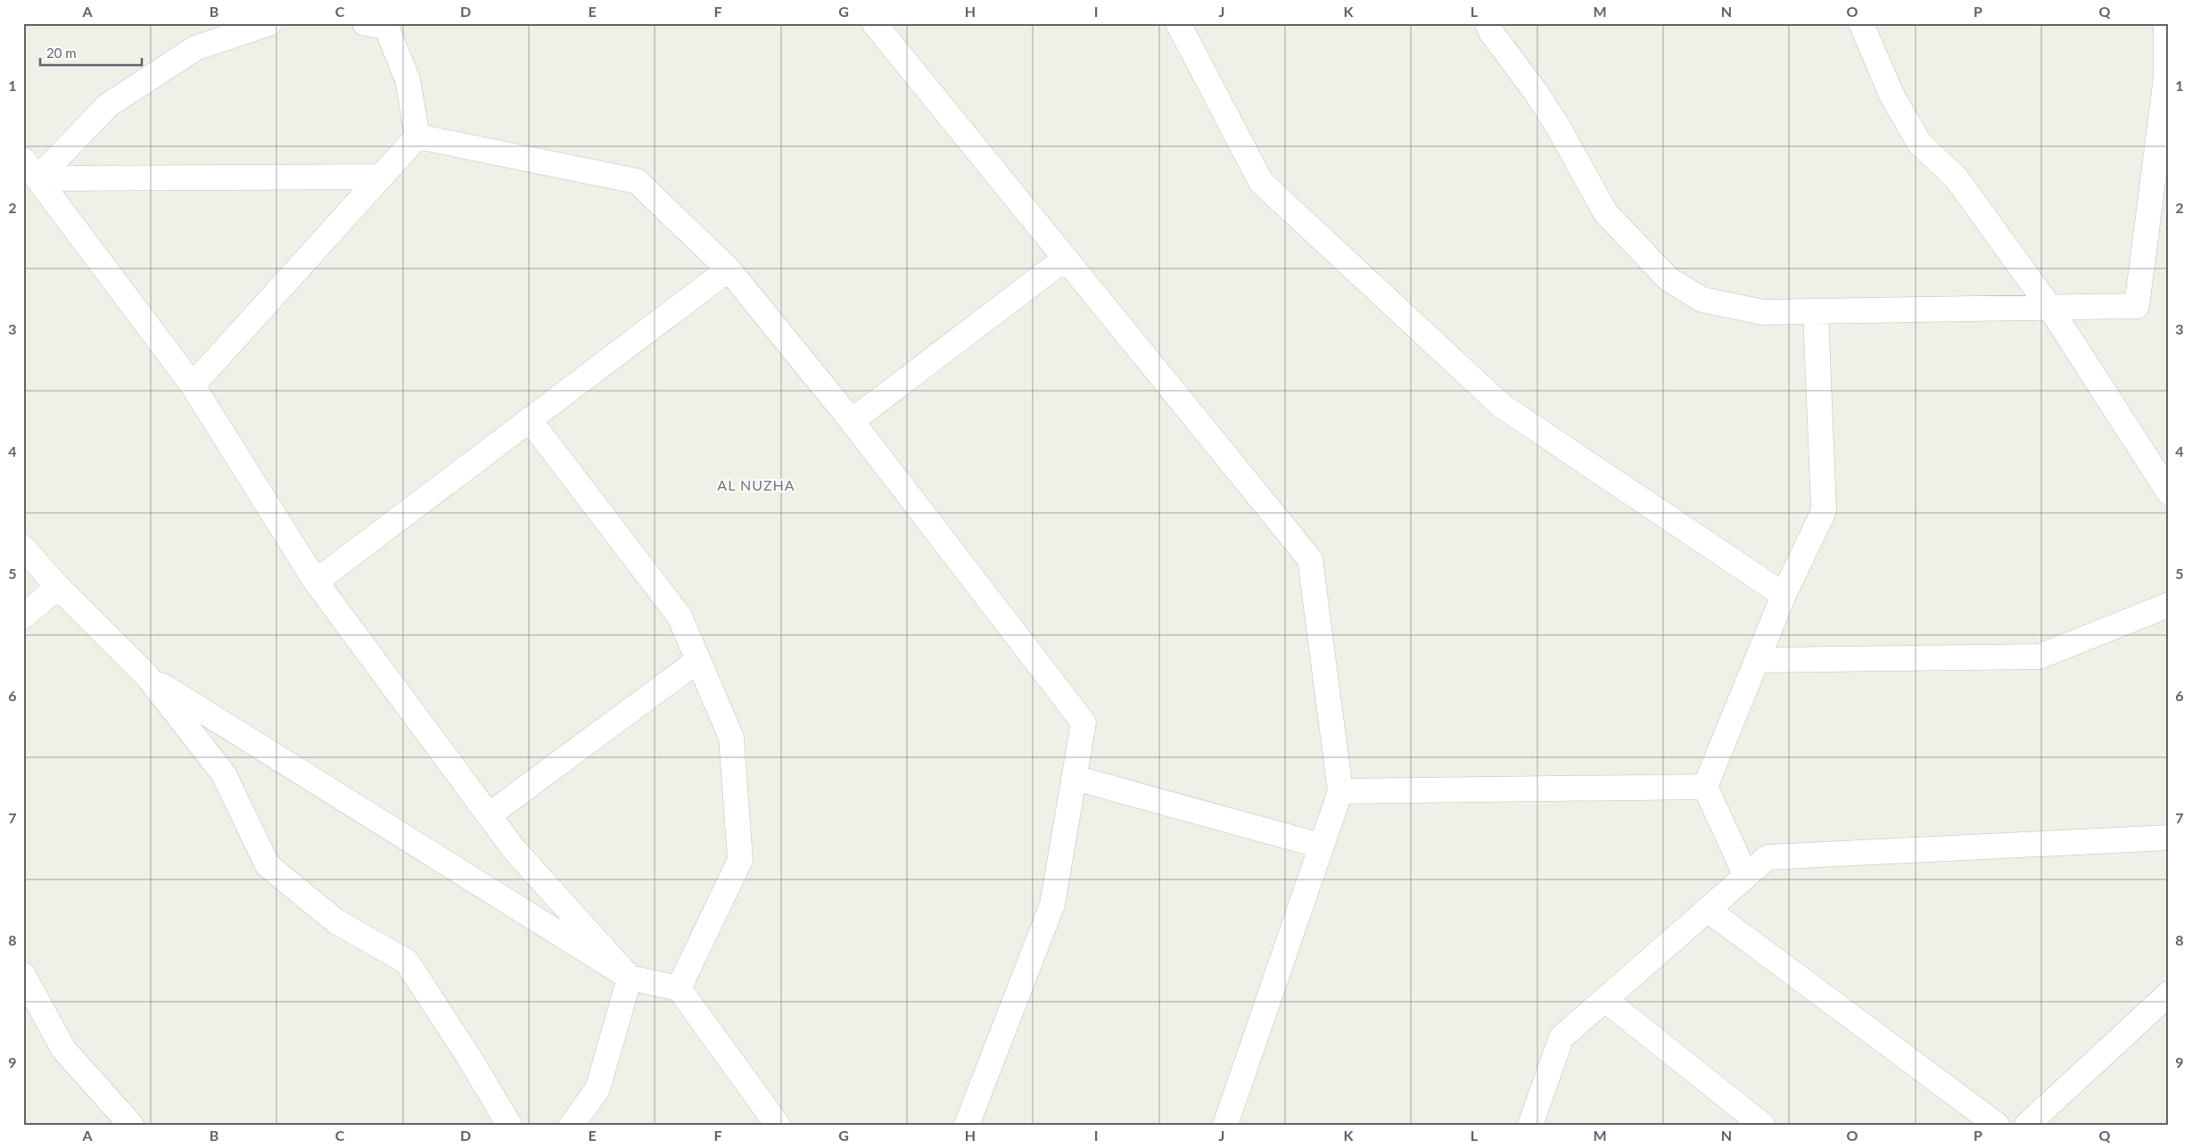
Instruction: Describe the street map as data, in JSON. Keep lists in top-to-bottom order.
{
  "districts": ["AL NUZHA"],
  "scale_bar": "20 m",
  "grid": {
    "columns": [
      "A",
      "B",
      "C",
      "D",
      "E",
      "F",
      "G",
      "H",
      "I",
      "J",
      "K",
      "L",
      "M",
      "N",
      "O",
      "P",
      "Q"
    ],
    "rows": [
      "1",
      "2",
      "3",
      "4",
      "5",
      "6",
      "7",
      "8",
      "9"
    ]
  }
}
